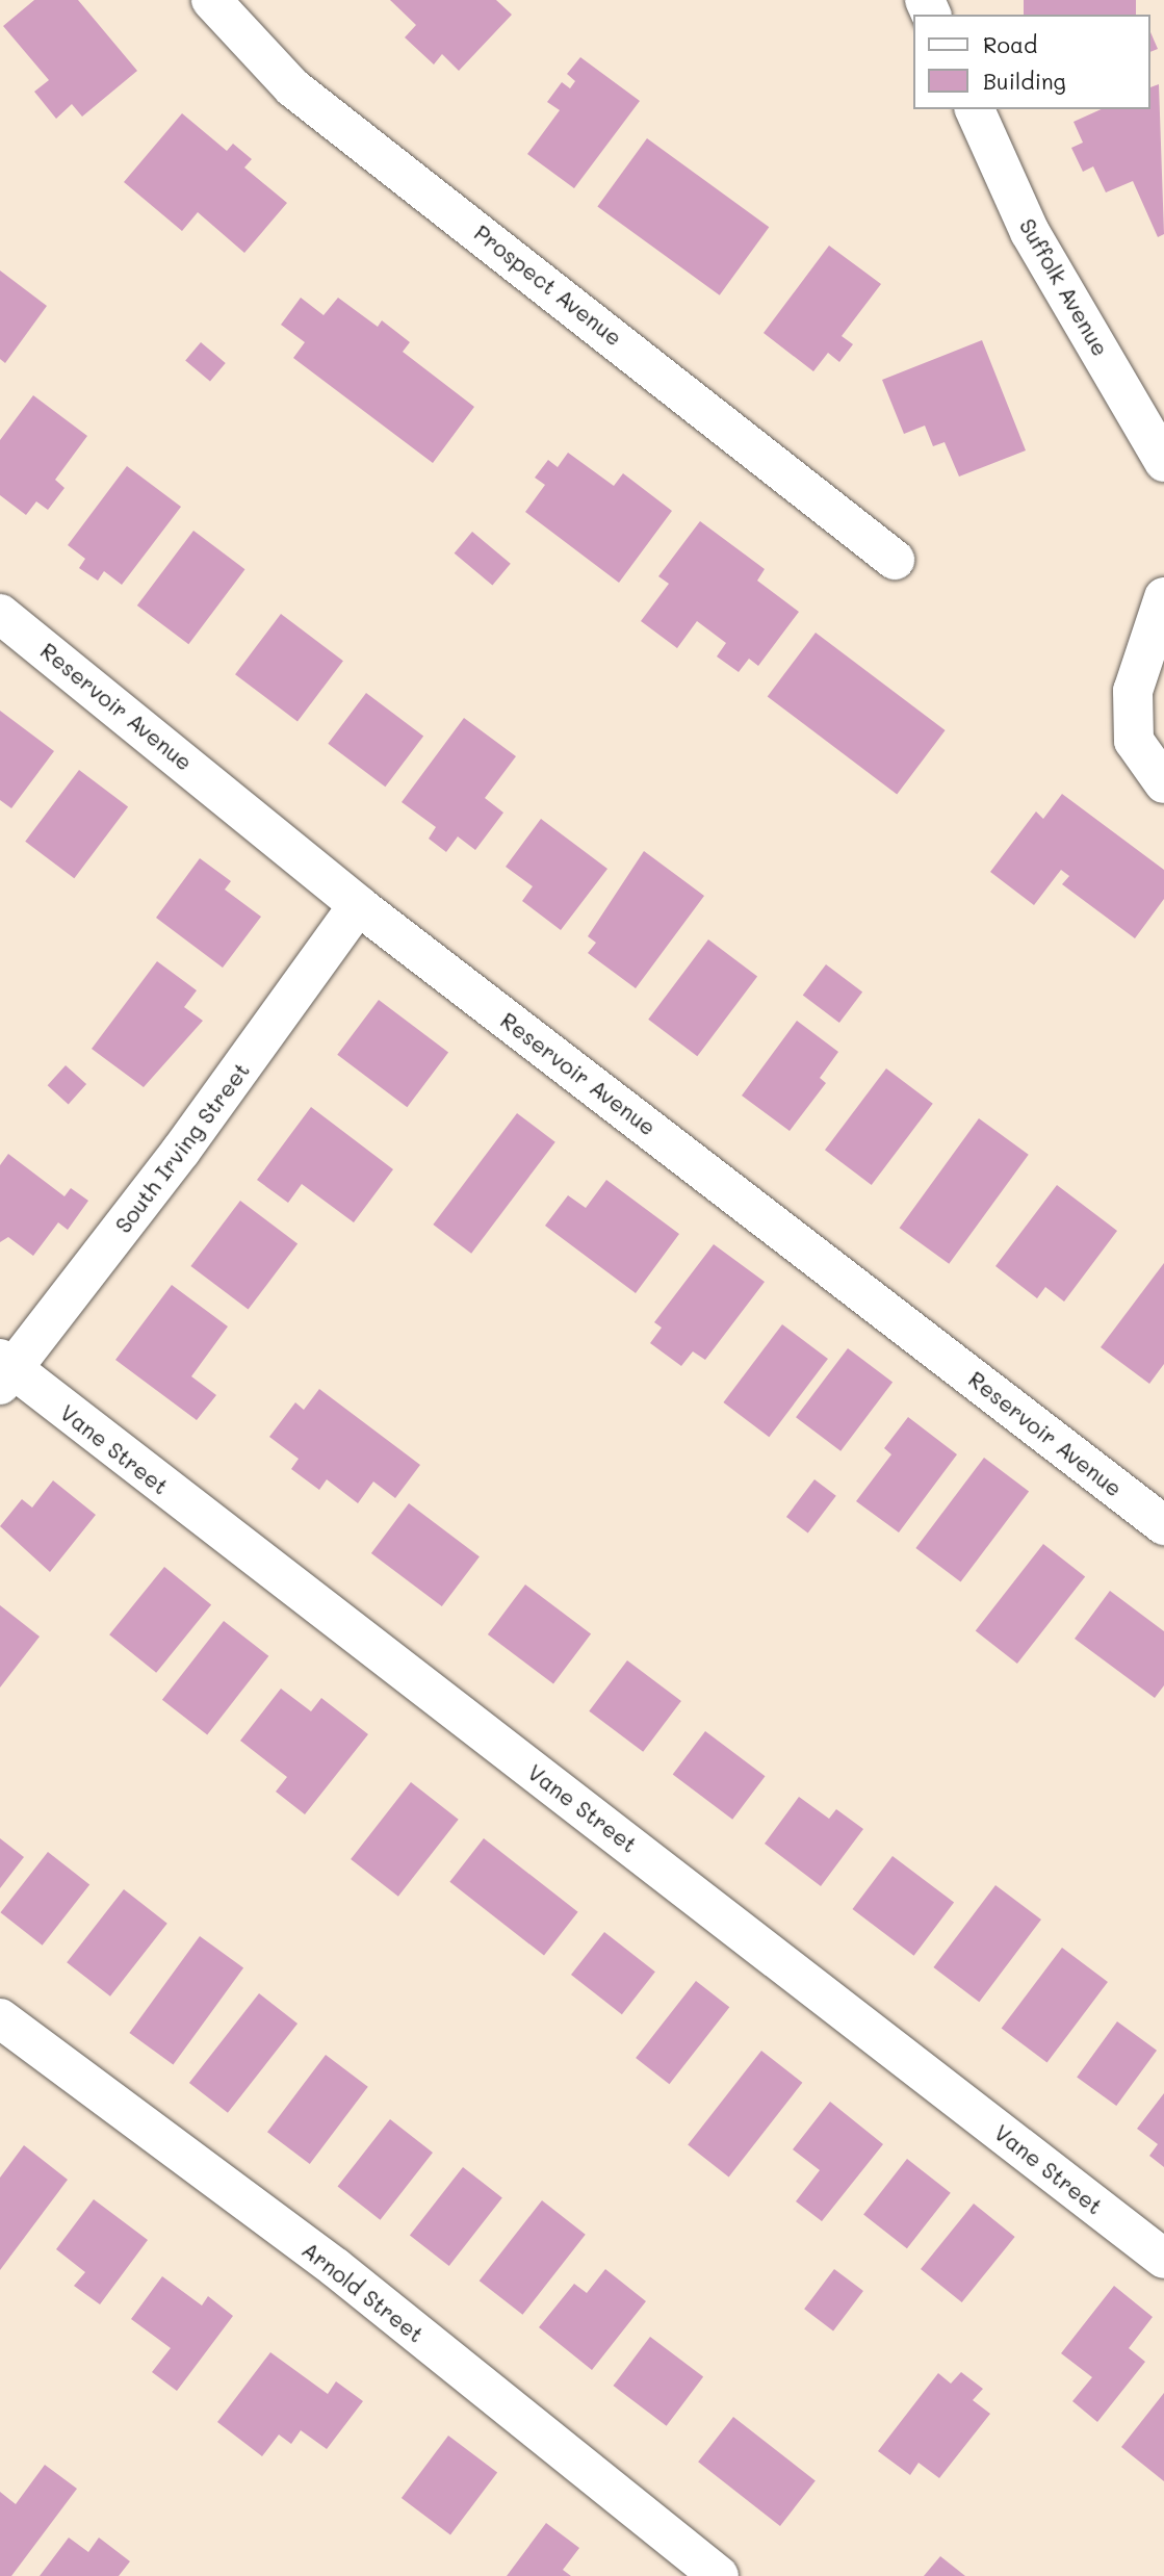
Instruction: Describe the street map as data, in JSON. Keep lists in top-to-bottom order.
{
  "streets": {
    "street": [
      "Prospect Avenue",
      "Suffolk Avenue",
      "Reservoir Avenue",
      "South Irving Street",
      "Vane Street",
      "Arnold Street"
    ]
  },
  "crossings": [
    ["Reservoir Avenue", "South Irving Street"],
    ["South Irving Street", "Vane Street"]
  ],
  "legend": ["Road", "Building"]
}
